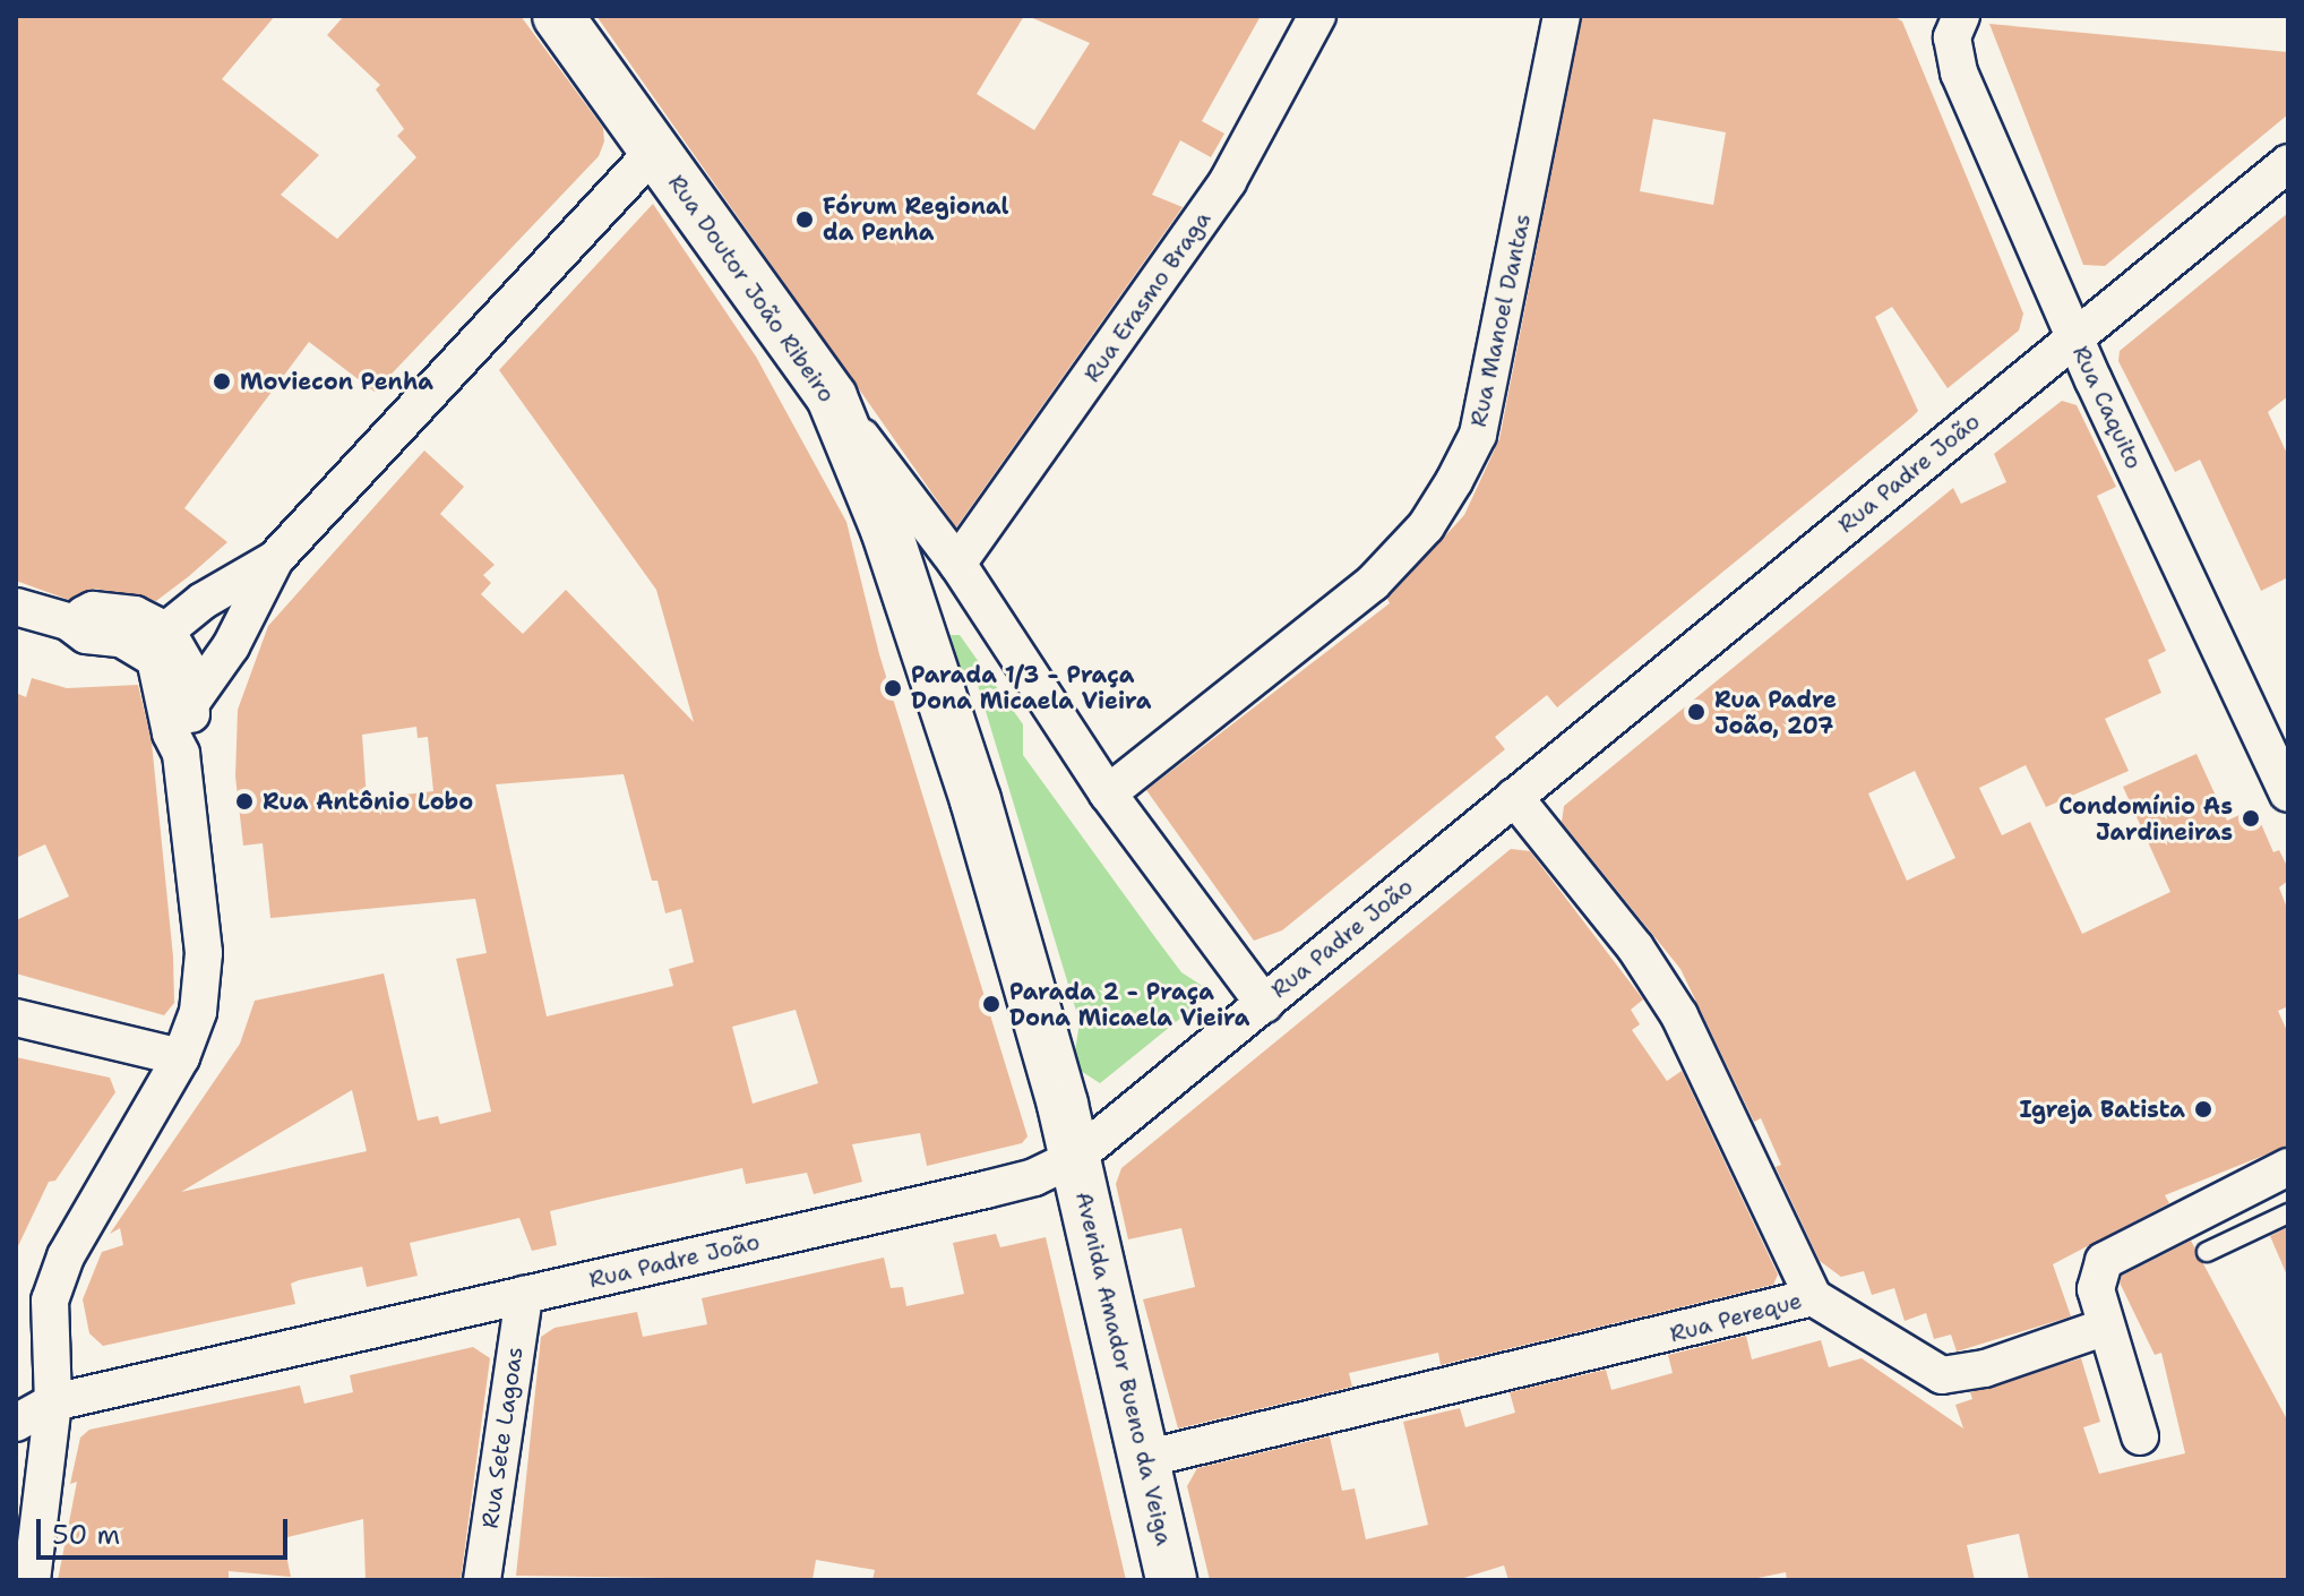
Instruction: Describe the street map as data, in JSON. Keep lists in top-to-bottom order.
{
  "streets": {
    "main road": ["Rua Doutor João Ribeiro", "Avenida Amador Bueno da Veiga"],
    "street": [
      "Rua Erasmo Braga",
      "Rua Manoel Dantas",
      "Rua Caquito",
      "Rua Padre João",
      "Rua Pereque",
      "Rua Sete Lagoas"
    ]
  },
  "crossings": [
    ["Rua Doutor João Ribeiro", "Rua Padre João"],
    ["Rua Doutor João Ribeiro", "Avenida Amador Bueno da Veiga"],
    ["Rua Caquito", "Rua Padre João"],
    ["Rua Padre João", "Rua Pereque"],
    ["Rua Padre João", "Avenida Amador Bueno da Veiga"],
    ["Rua Padre João", "Rua Sete Lagoas"],
    ["Rua Pereque", "Avenida Amador Bueno da Veiga"]
  ],
  "places": [
    "Fórum Regional da Penha",
    "Moviecon Penha",
    "Parada 1/3 - Praça Dona Micaela Vieira",
    "Rua Padre João, 207",
    "Rua Antônio Lobo",
    "Condomínio As Jardineiras",
    "Parada 2 - Praça Dona Micaela Vieira",
    "Igreja Batista"
  ],
  "scale_bar": "50 m"
}
